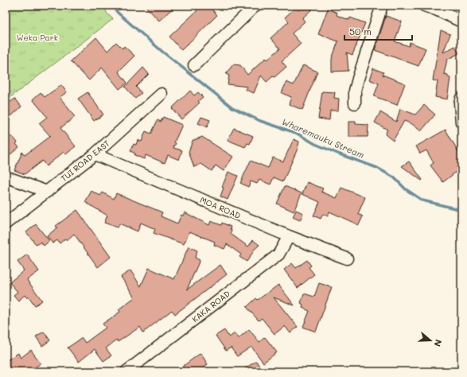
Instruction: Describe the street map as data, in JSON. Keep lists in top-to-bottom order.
{
  "streets": {
    "street": ["TUI ROAD EAST", "MOA ROAD", "KAKA ROAD"]
  },
  "crossings": [
    ["TUI ROAD EAST", "MOA ROAD"],
    ["MOA ROAD", "KAKA ROAD"]
  ],
  "water": ["Wharemauku Stream"],
  "parks": ["Weka Park"],
  "scale_bar": "50 m",
  "north": "right"
}
